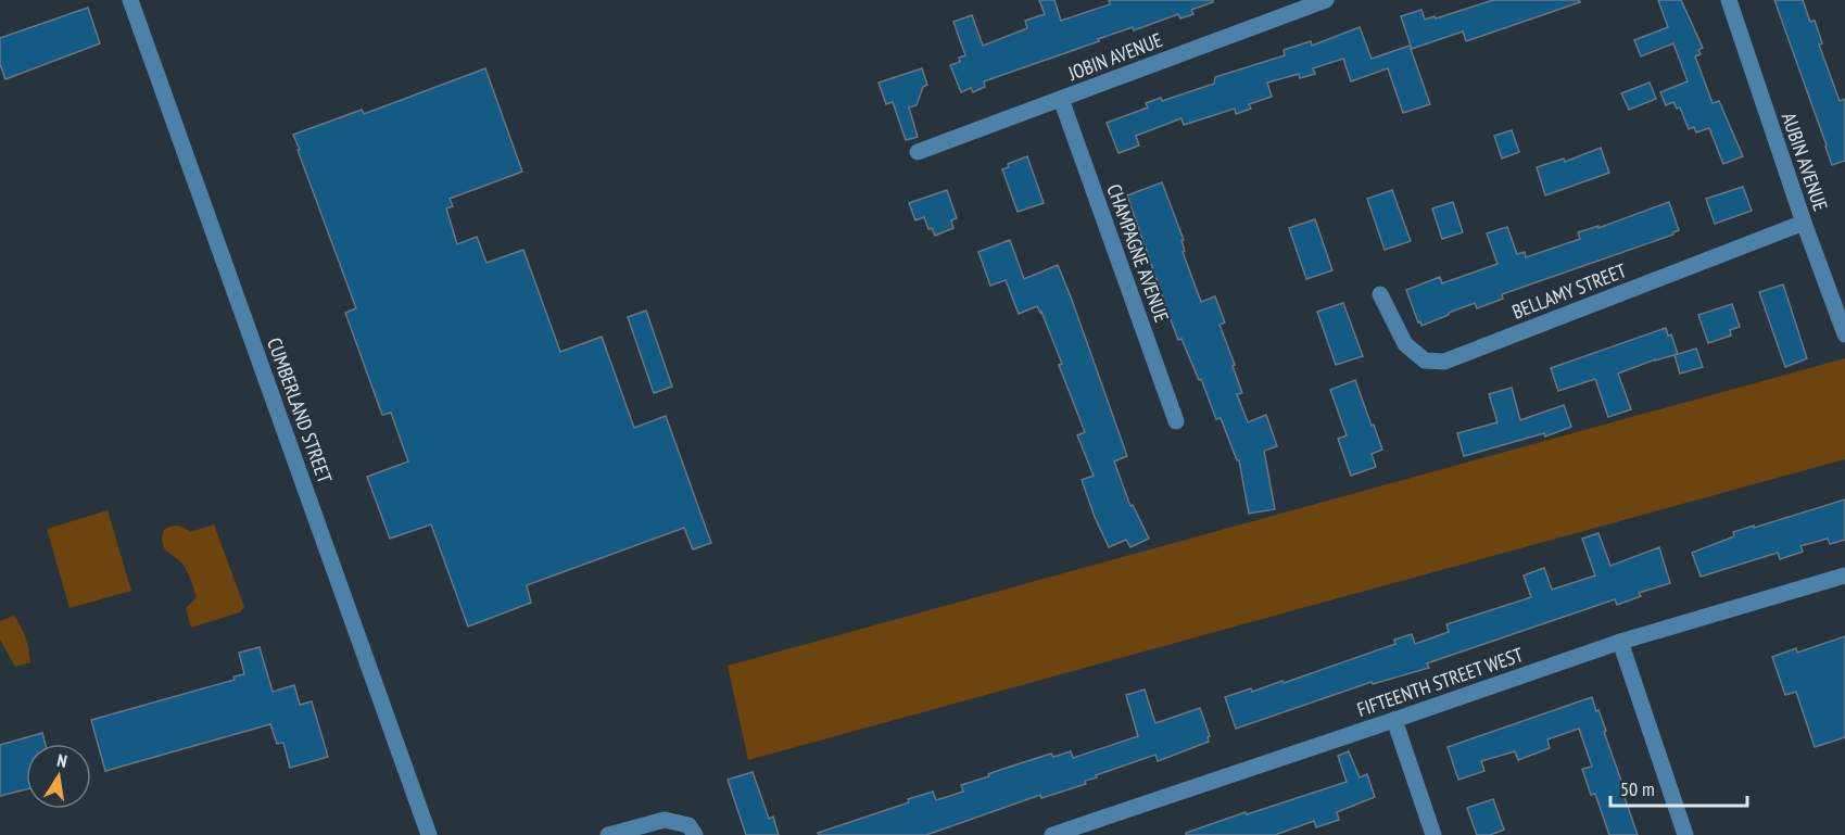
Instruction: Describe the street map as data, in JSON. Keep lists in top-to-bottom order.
{
  "streets": {
    "street": [
      "JOBIN AVENUE",
      "AUBIN AVENUE",
      "CHAMPAGNE AVENUE",
      "BELLAMY STREET",
      "CUMBERLAND STREET",
      "FIFTEENTH STREET WEST"
    ]
  },
  "crossings": [
    ["JOBIN AVENUE", "CHAMPAGNE AVENUE"],
    ["AUBIN AVENUE", "BELLAMY STREET"]
  ],
  "scale_bar": "50 m",
  "north": "top"
}
